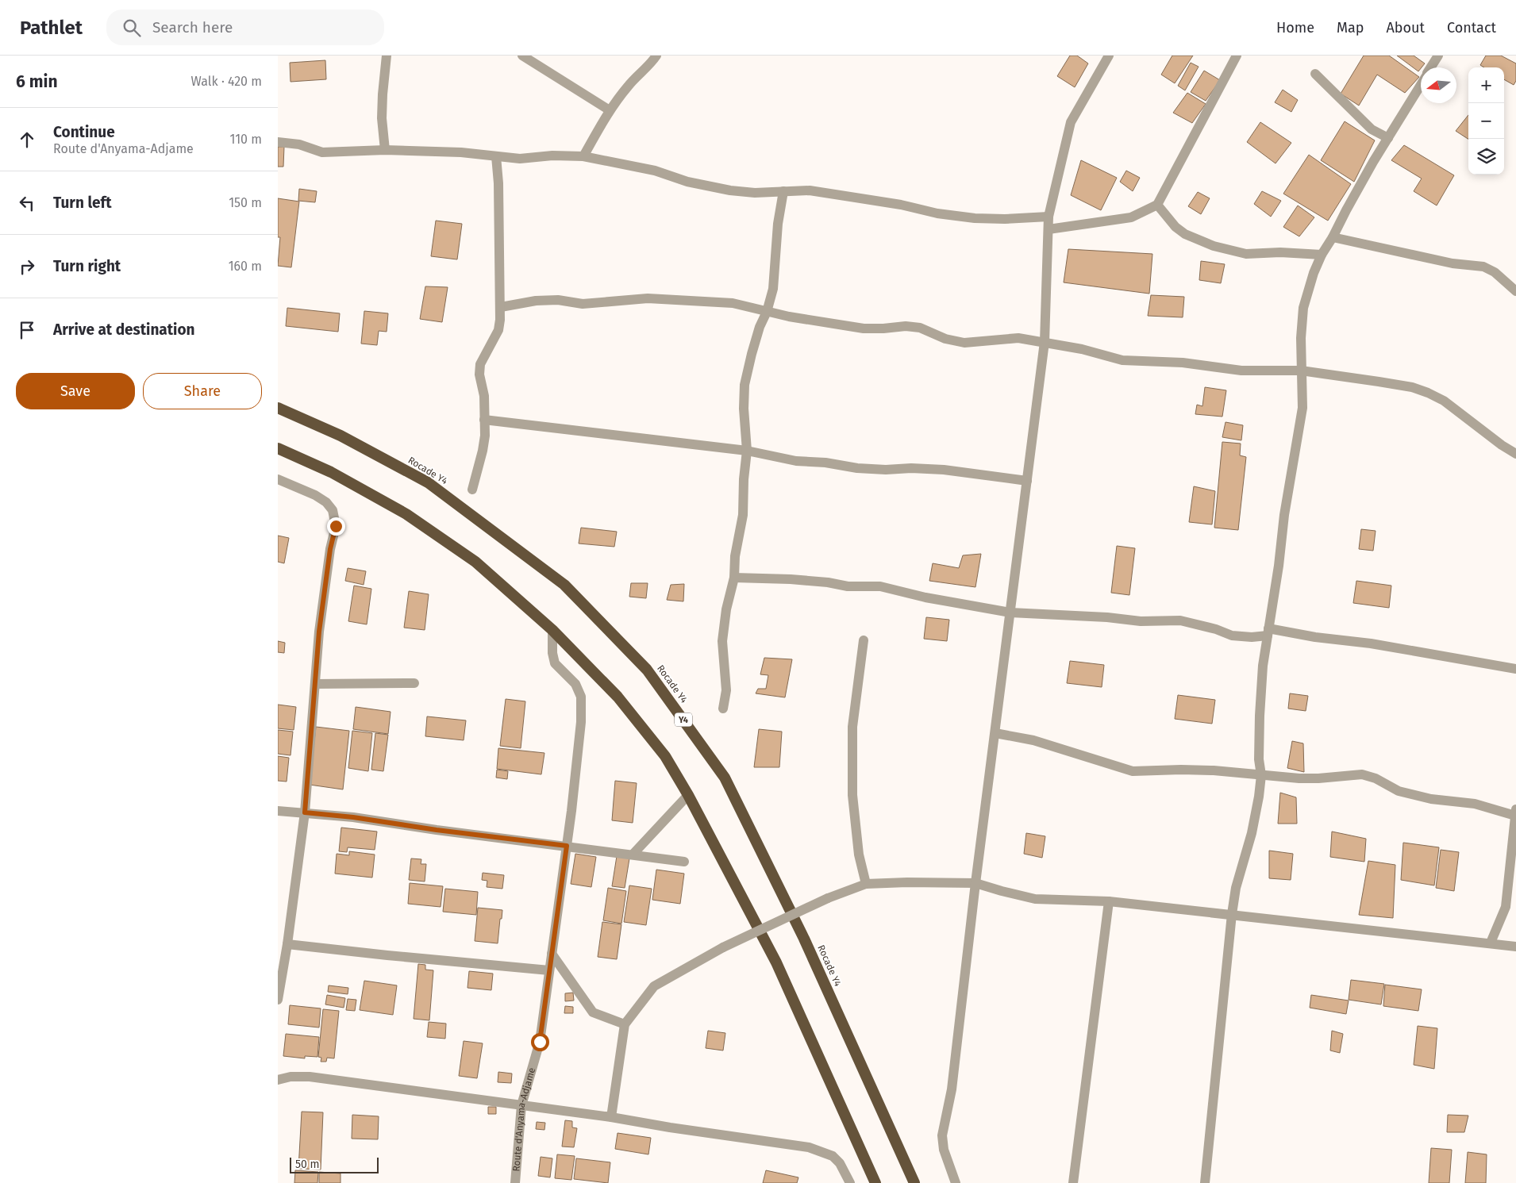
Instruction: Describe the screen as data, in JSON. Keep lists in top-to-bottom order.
{
  "streets": {
    "highway": ["Rocade Y4", "Y4"],
    "street": ["Route d'Anyama-Adjame"]
  },
  "scale_bar": "50 m",
  "north": "left",
  "page": {
    "header": "Pathlet",
    "search": "Search here",
    "nav": [
      "Home",
      "Map",
      "About",
      "Contact"
    ],
    "heading": ["6 min", "Walk · 420 m"],
    "map_buttons": ["+", "−"],
    "list": [
      ["Continue", "Route d'Anyama-Adjame", "110 m"],
      ["Turn left", "150 m"],
      ["Turn right", "160 m"],
      "Arrive at destination"
    ],
    "buttons": ["Save", "Share"],
    "scale": "50 m"
  }
}
